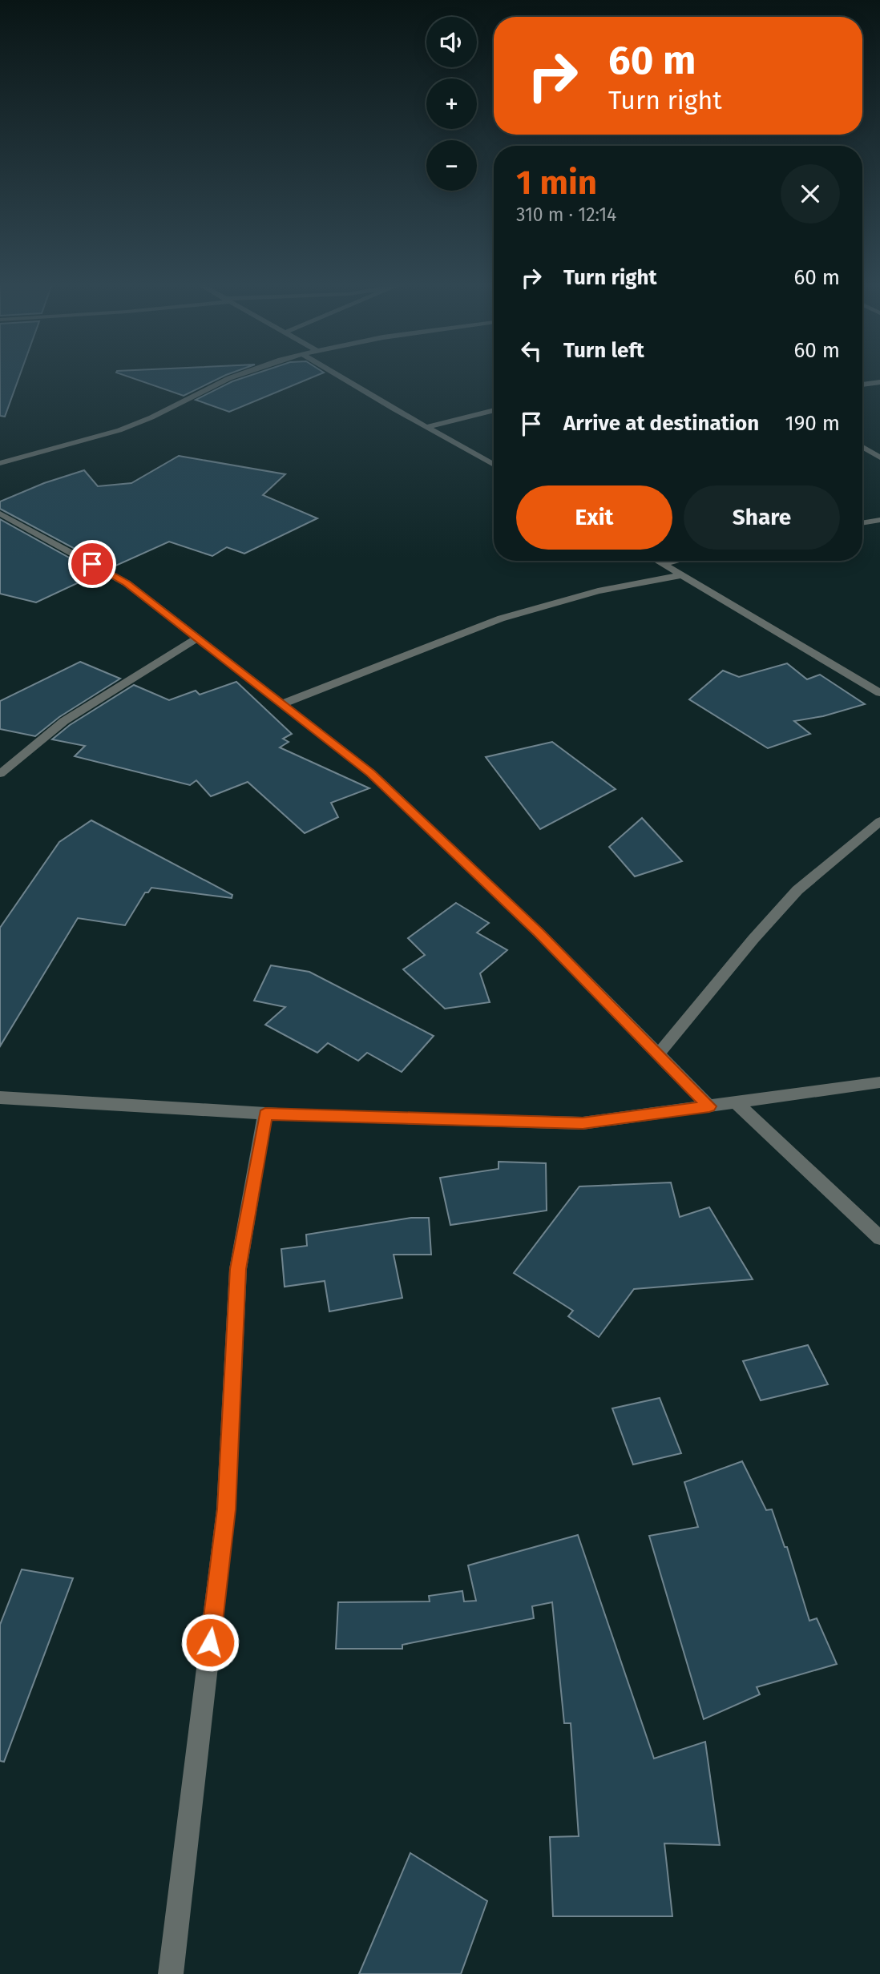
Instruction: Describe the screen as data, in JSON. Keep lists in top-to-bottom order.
{
  "page": {
    "map_buttons": ["+", "−"],
    "turn": ["60 m", "Turn right"],
    "heading": ["1 min", "310 m · 12:14"],
    "list": [
      {
        "name": "Turn right",
        "value": "60 m"
      },
      {
        "name": "Turn left",
        "value": "60 m"
      },
      {
        "name": "Arrive at destination",
        "value": "190 m"
      }
    ],
    "buttons": ["Exit", "Share"]
  }
}
